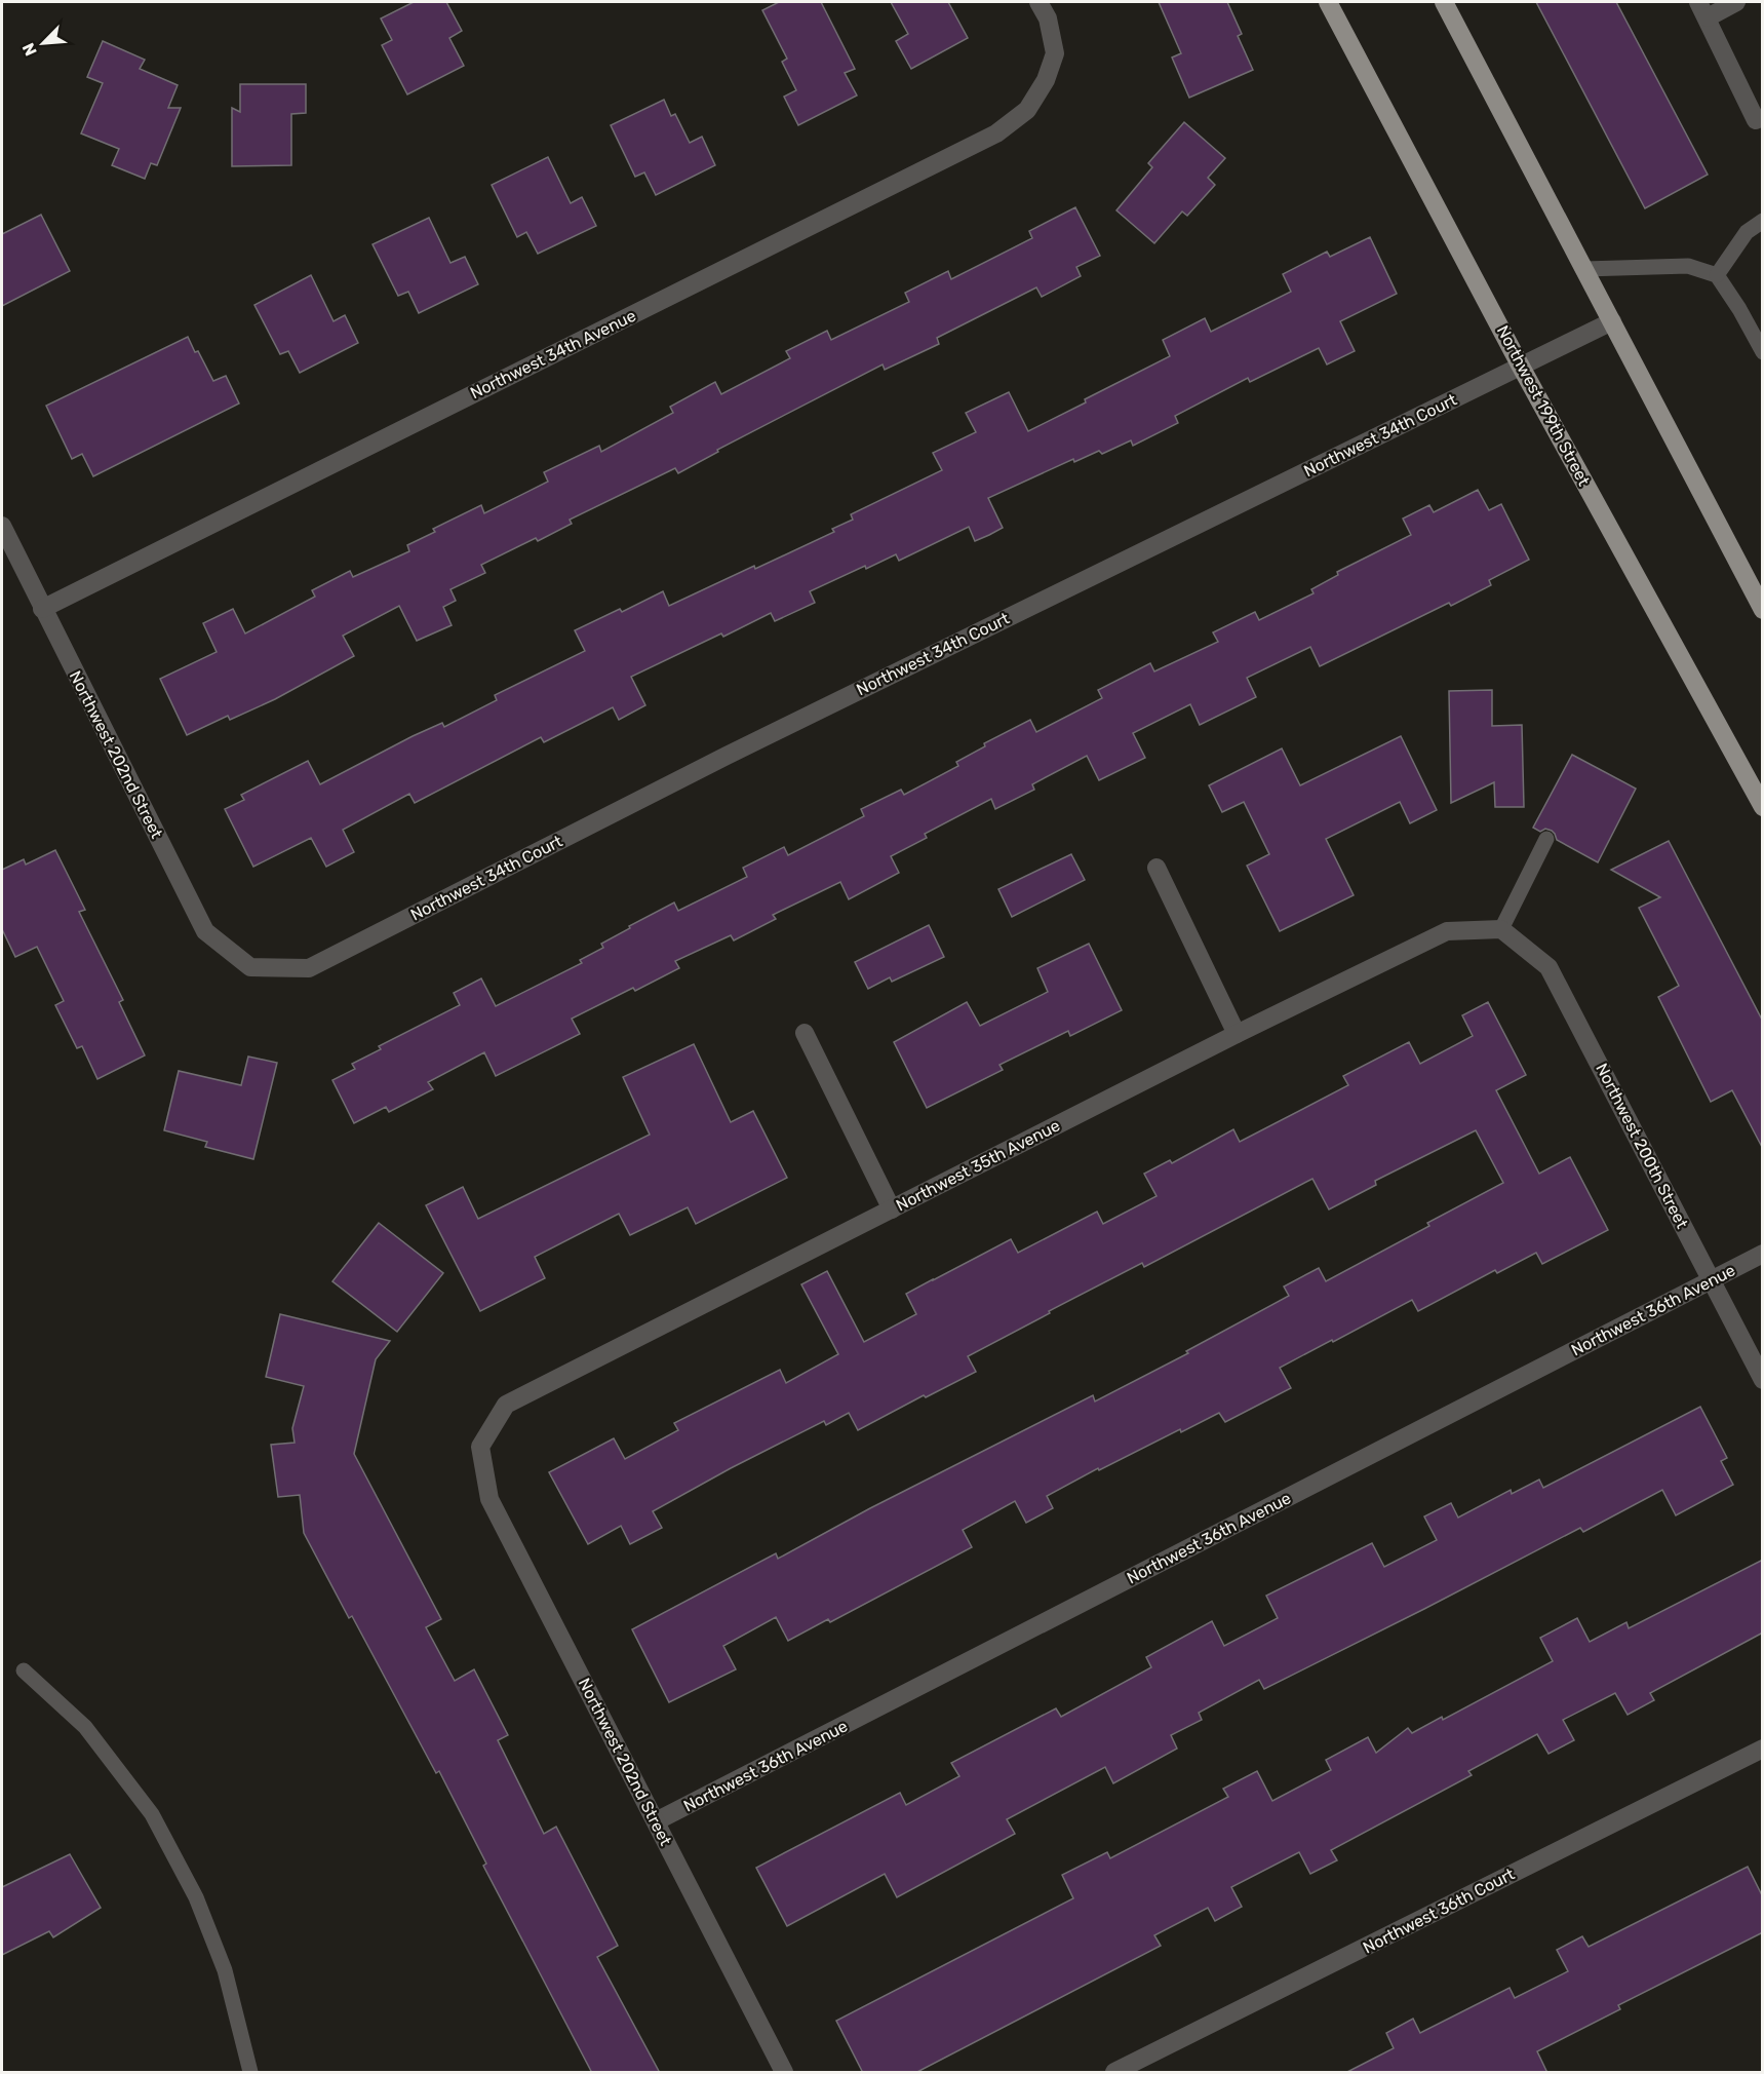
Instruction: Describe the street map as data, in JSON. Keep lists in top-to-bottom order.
{
  "streets": {
    "main road": ["Northwest 199th Street"],
    "street": [
      "Northwest 34th Avenue",
      "Northwest 34th Court",
      "Northwest 202nd Street",
      "Northwest 200th Street",
      "Northwest 35th Avenue",
      "Northwest 36th Avenue",
      "Northwest 36th Court"
    ]
  },
  "crossings": [
    ["Northwest 34th Avenue", "Northwest 202nd Street"],
    ["Northwest 199th Street", "Northwest 34th Court"],
    ["Northwest 34th Court", "Northwest 202nd Street"],
    ["Northwest 202nd Street", "Northwest 35th Avenue"],
    ["Northwest 202nd Street", "Northwest 36th Avenue"],
    ["Northwest 200th Street", "Northwest 35th Avenue"],
    ["Northwest 200th Street", "Northwest 36th Avenue"]
  ],
  "north": "bottom left"
}
